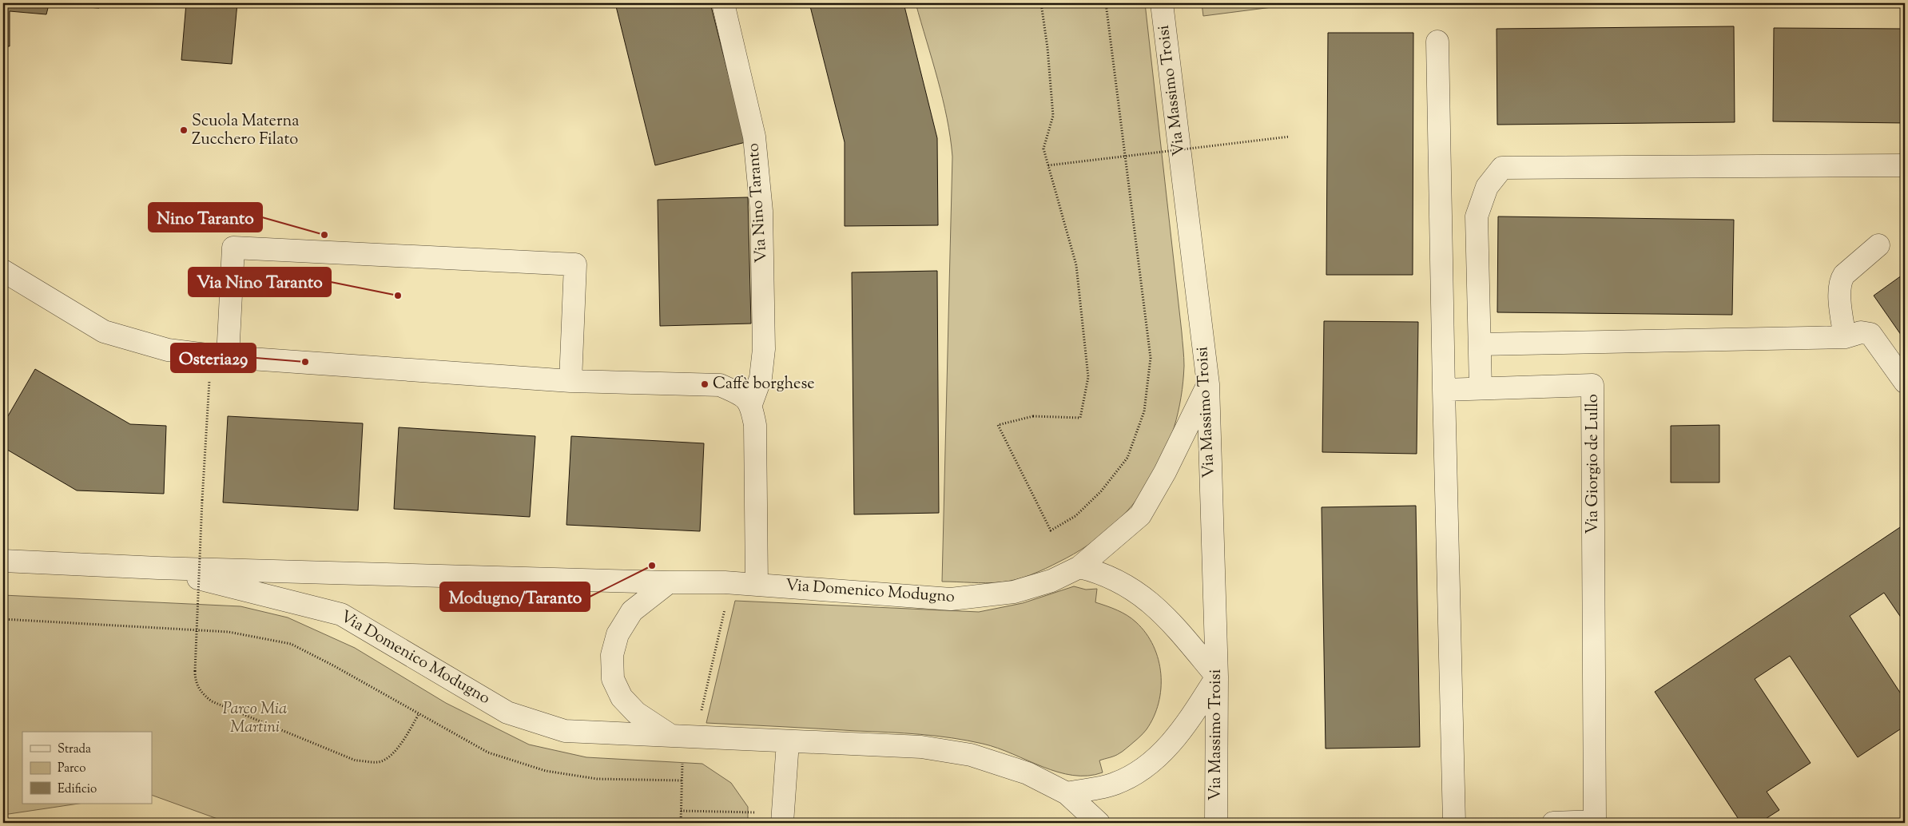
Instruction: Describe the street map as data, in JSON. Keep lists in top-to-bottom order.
{
  "streets": {
    "street": [
      "Via Massimo Troisi",
      "Via Nino Taranto",
      "Via Giorgio de Lullo",
      "Via Domenico Modugno"
    ]
  },
  "crossings": [
    ["Via Massimo Troisi", "Via Domenico Modugno"]
  ],
  "parks": ["Parco Mia Martini"],
  "places": [
    "Scuola Materna Zucchero Filato",
    "Nino Taranto",
    "Via Nino Taranto",
    "Osteria29",
    "Caffè borghese",
    "Modugno/Taranto"
  ],
  "legend": ["Strada", "Parco", "Edificio"]
}
